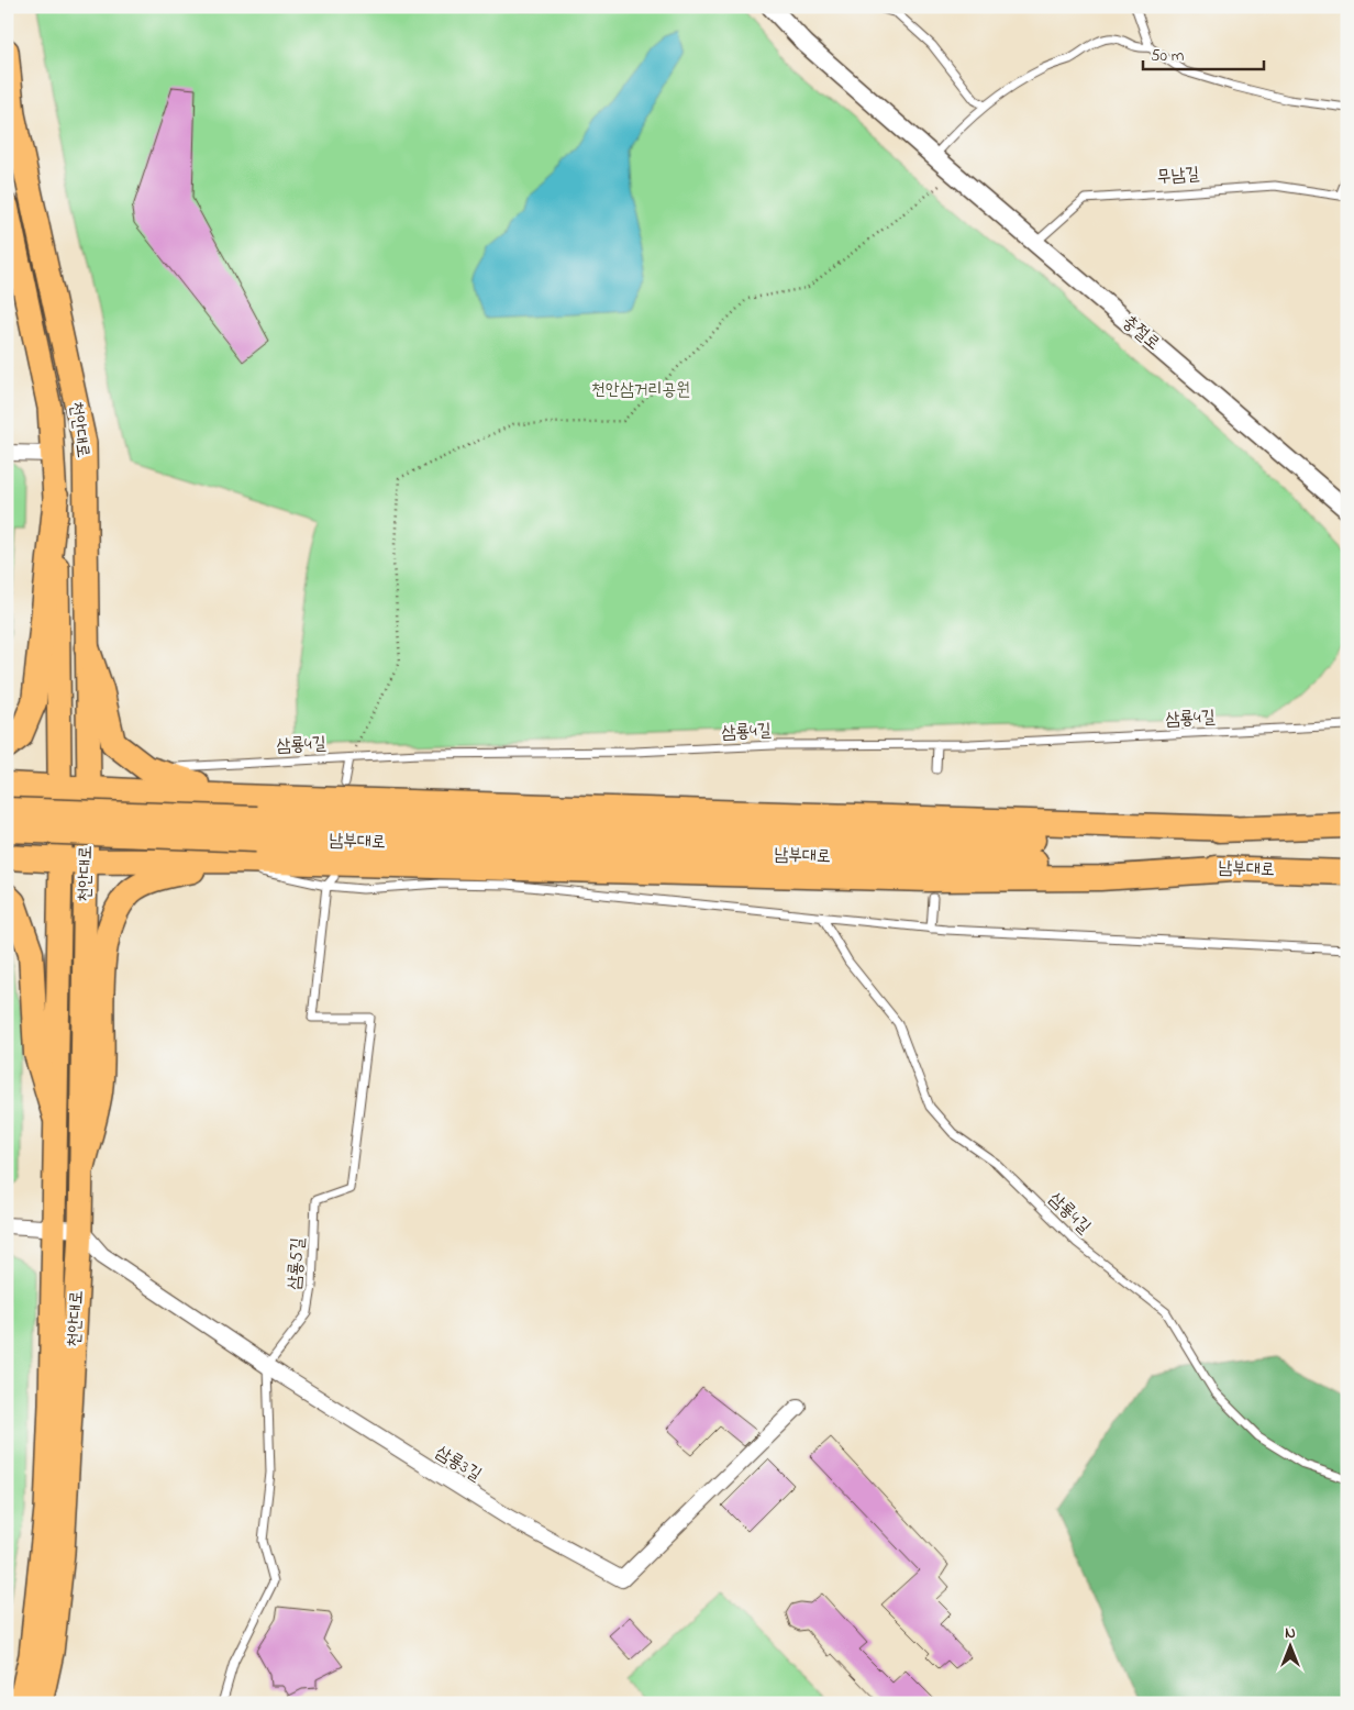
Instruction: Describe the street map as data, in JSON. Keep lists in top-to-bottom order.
{
  "streets": {
    "highway": ["남부대로"],
    "main road": ["천안대로"],
    "street": ["충절로", "삼룡3길"],
    "lane": ["무남길", "삼룡4길", "삼룡5길"]
  },
  "crossings": [
    ["무남길", "충절로"],
    ["천안대로", "삼룡3길"],
    ["삼룡5길", "삼룡3길"]
  ],
  "parks": ["천안삼거리공원"],
  "scale_bar": "50 m",
  "north": "top"
}
